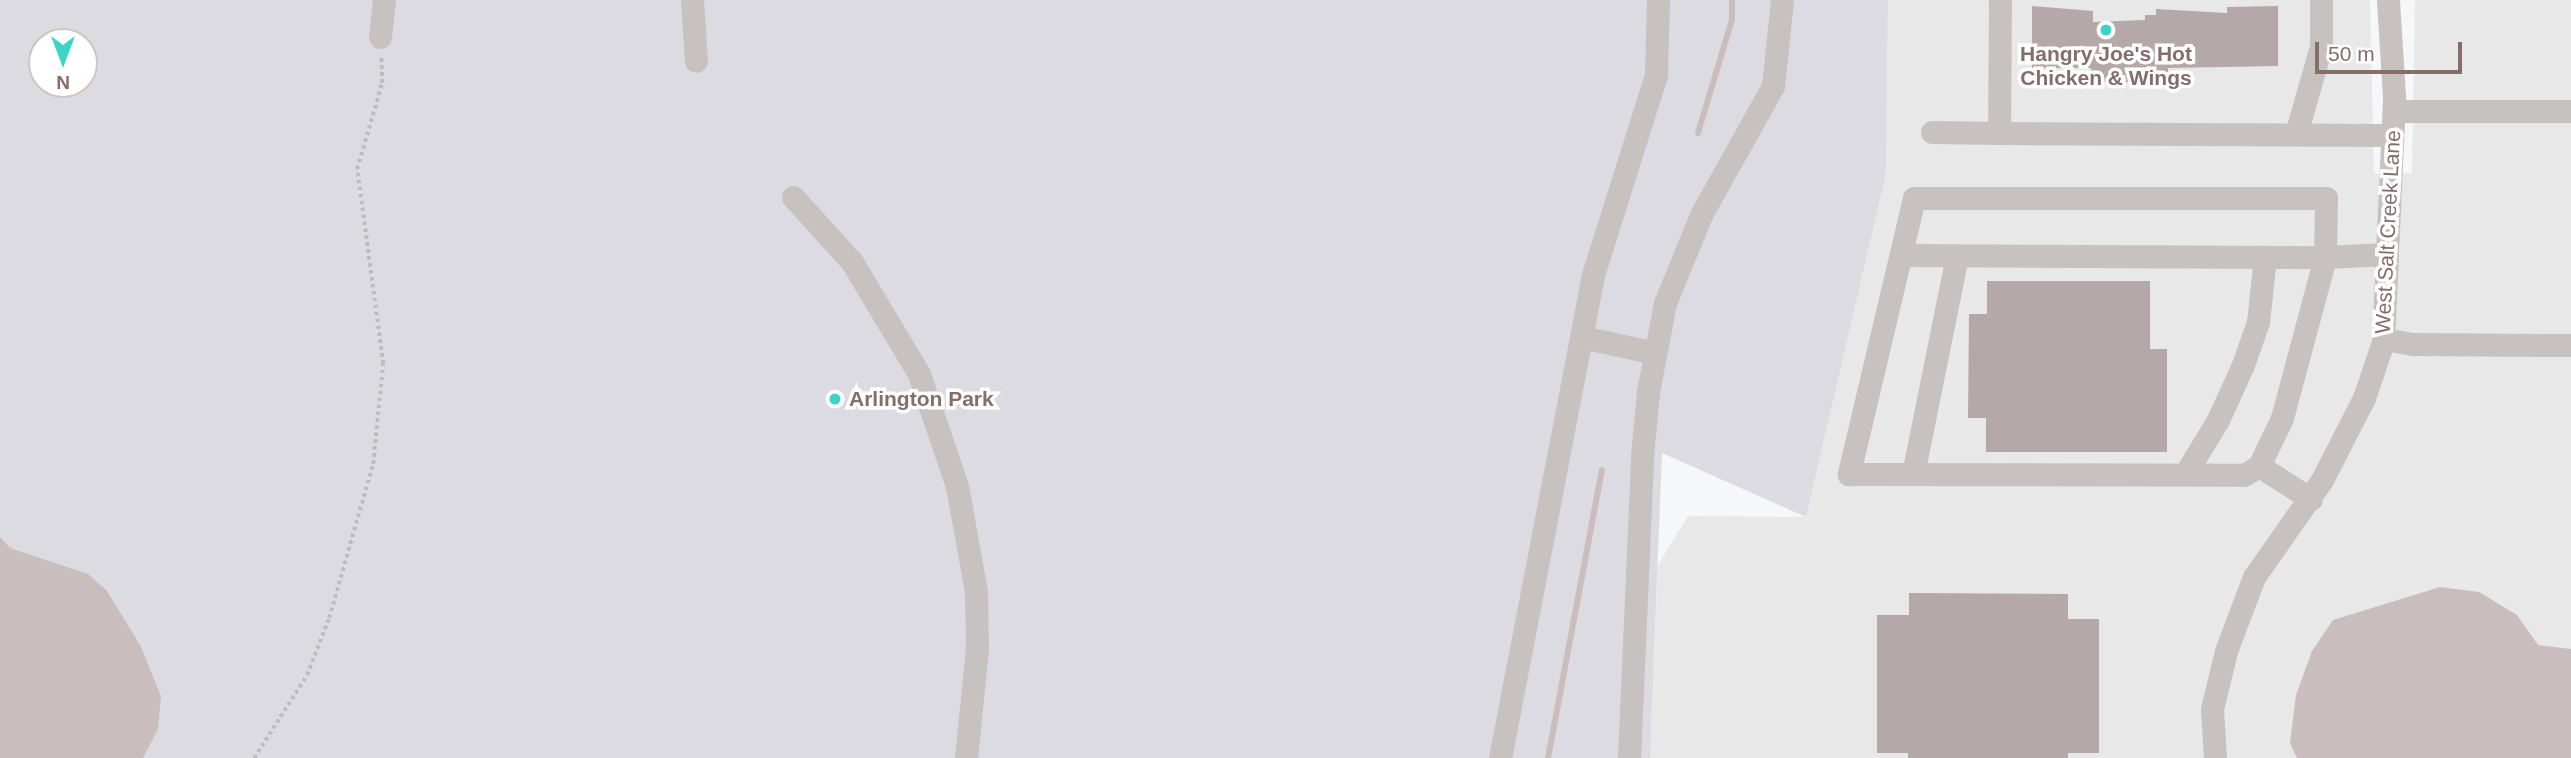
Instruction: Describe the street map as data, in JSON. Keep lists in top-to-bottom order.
{
  "streets": {
    "street": ["West Salt Creek Lane"]
  },
  "places": ["Hangry Joe's Hot Chicken & Wings", "Arlington Park"],
  "scale_bar": "50 m",
  "north": "bottom"
}
